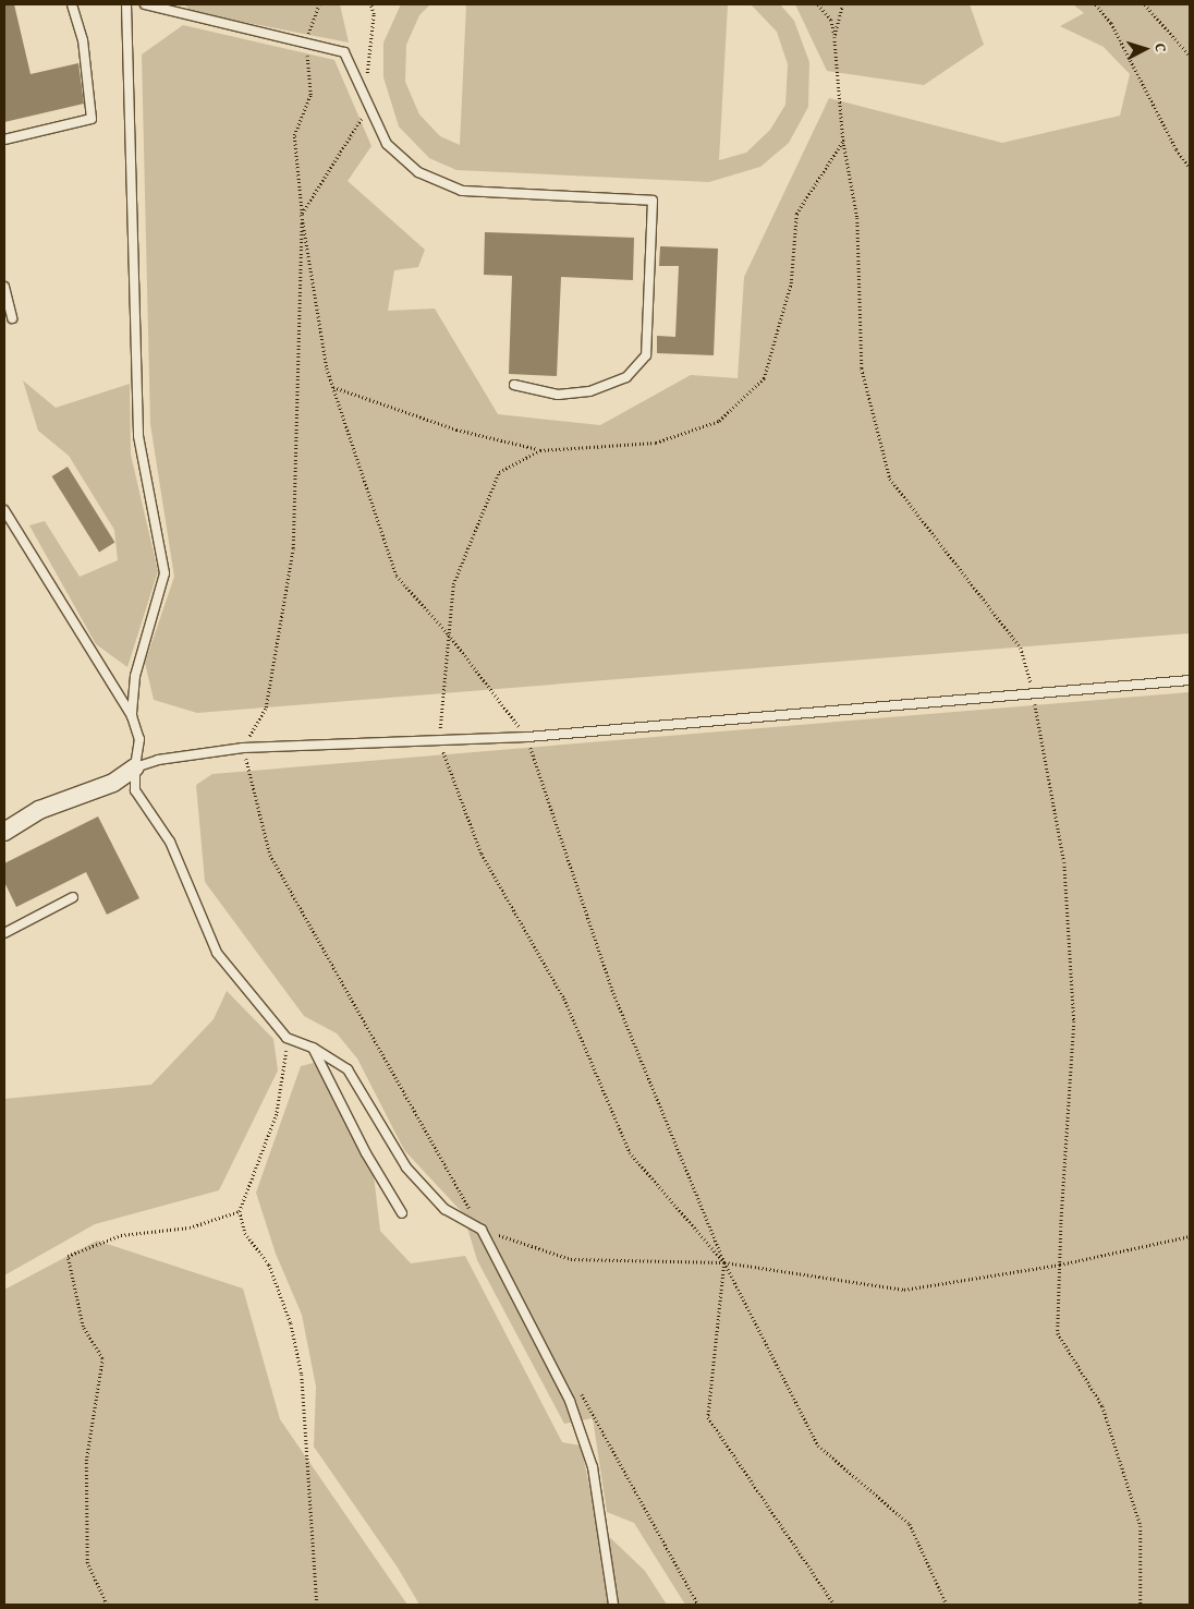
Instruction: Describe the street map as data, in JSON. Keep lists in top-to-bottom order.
{
  "north": "right"
}
